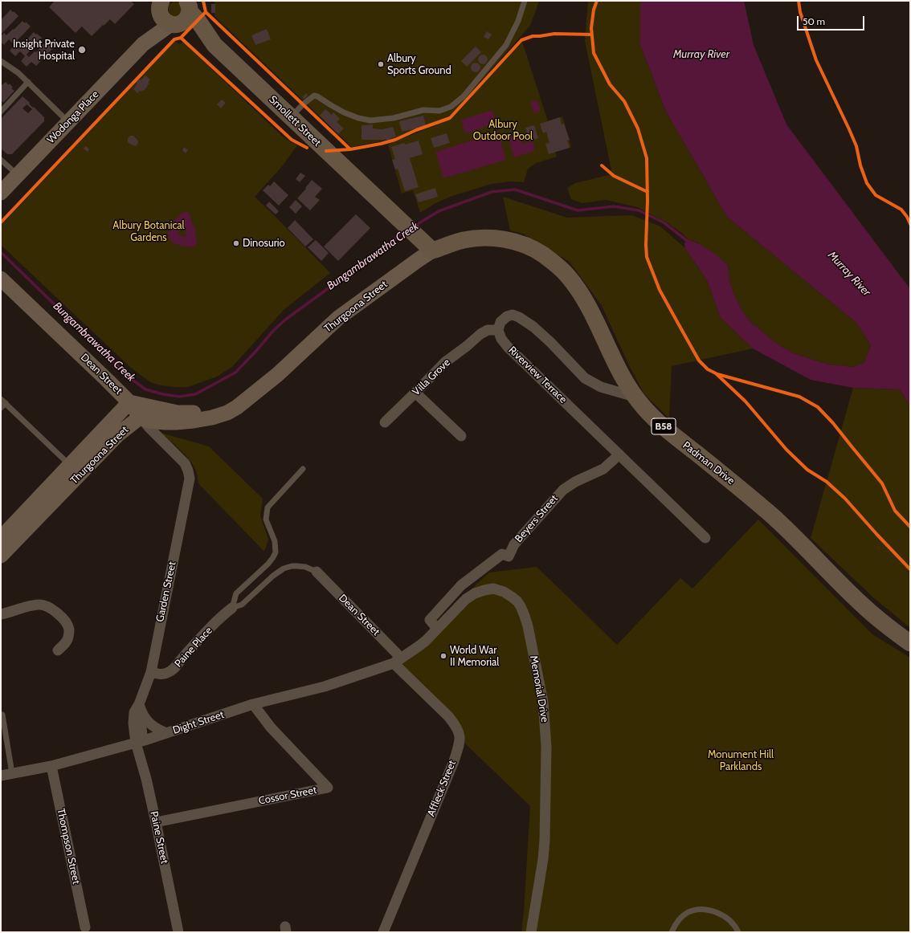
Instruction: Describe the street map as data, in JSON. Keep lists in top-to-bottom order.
{
  "streets": {
    "main road": [
      "Wodonga Place",
      "Smollett Street",
      "Thurgoona Street",
      "Dean Street",
      "B58",
      "Padman Drive"
    ],
    "street": [
      "Riverview Terrace",
      "Villa Grove",
      "Beyers Street",
      "Garden Street",
      "Paine Place",
      "Memorial Drive",
      "Dight Street",
      "Affleck Street",
      "Cossor Street",
      "Paine Street",
      "Thompson Street"
    ]
  },
  "crossings": [
    ["Wodonga Place", "Smollett Street"],
    ["Smollett Street", "Thurgoona Street"],
    ["Smollett Street", "Padman Drive"],
    ["Thurgoona Street", "Dean Street"],
    ["Thurgoona Street", "Padman Drive"],
    ["Dean Street", "Garden Street"],
    ["Dean Street", "Paine Place"],
    ["Dean Street", "Memorial Drive"],
    ["Dean Street", "Dight Street"],
    ["Dean Street", "Affleck Street"],
    ["Riverview Terrace", "Villa Grove"],
    ["Riverview Terrace", "Beyers Street"],
    ["Beyers Street", "Memorial Drive"],
    ["Garden Street", "Paine Place"],
    ["Garden Street", "Dight Street"],
    ["Garden Street", "Paine Street"],
    ["Memorial Drive", "Dight Street"],
    ["Memorial Drive", "Affleck Street"],
    ["Dight Street", "Affleck Street"],
    ["Dight Street", "Cossor Street"],
    ["Dight Street", "Paine Street"],
    ["Dight Street", "Thompson Street"],
    ["Cossor Street", "Paine Street"]
  ],
  "water": ["Murray River", "Bungambrawatha Creek"],
  "parks": ["Albury Outdoor Pool", "Albury Botanical Gardens", "Monument Hill Parklands"],
  "places": [
    "Insight Private Hospital",
    "Albury Sports Ground",
    "Dinosurio",
    "World War II Memorial"
  ],
  "scale_bar": "50 m"
}
